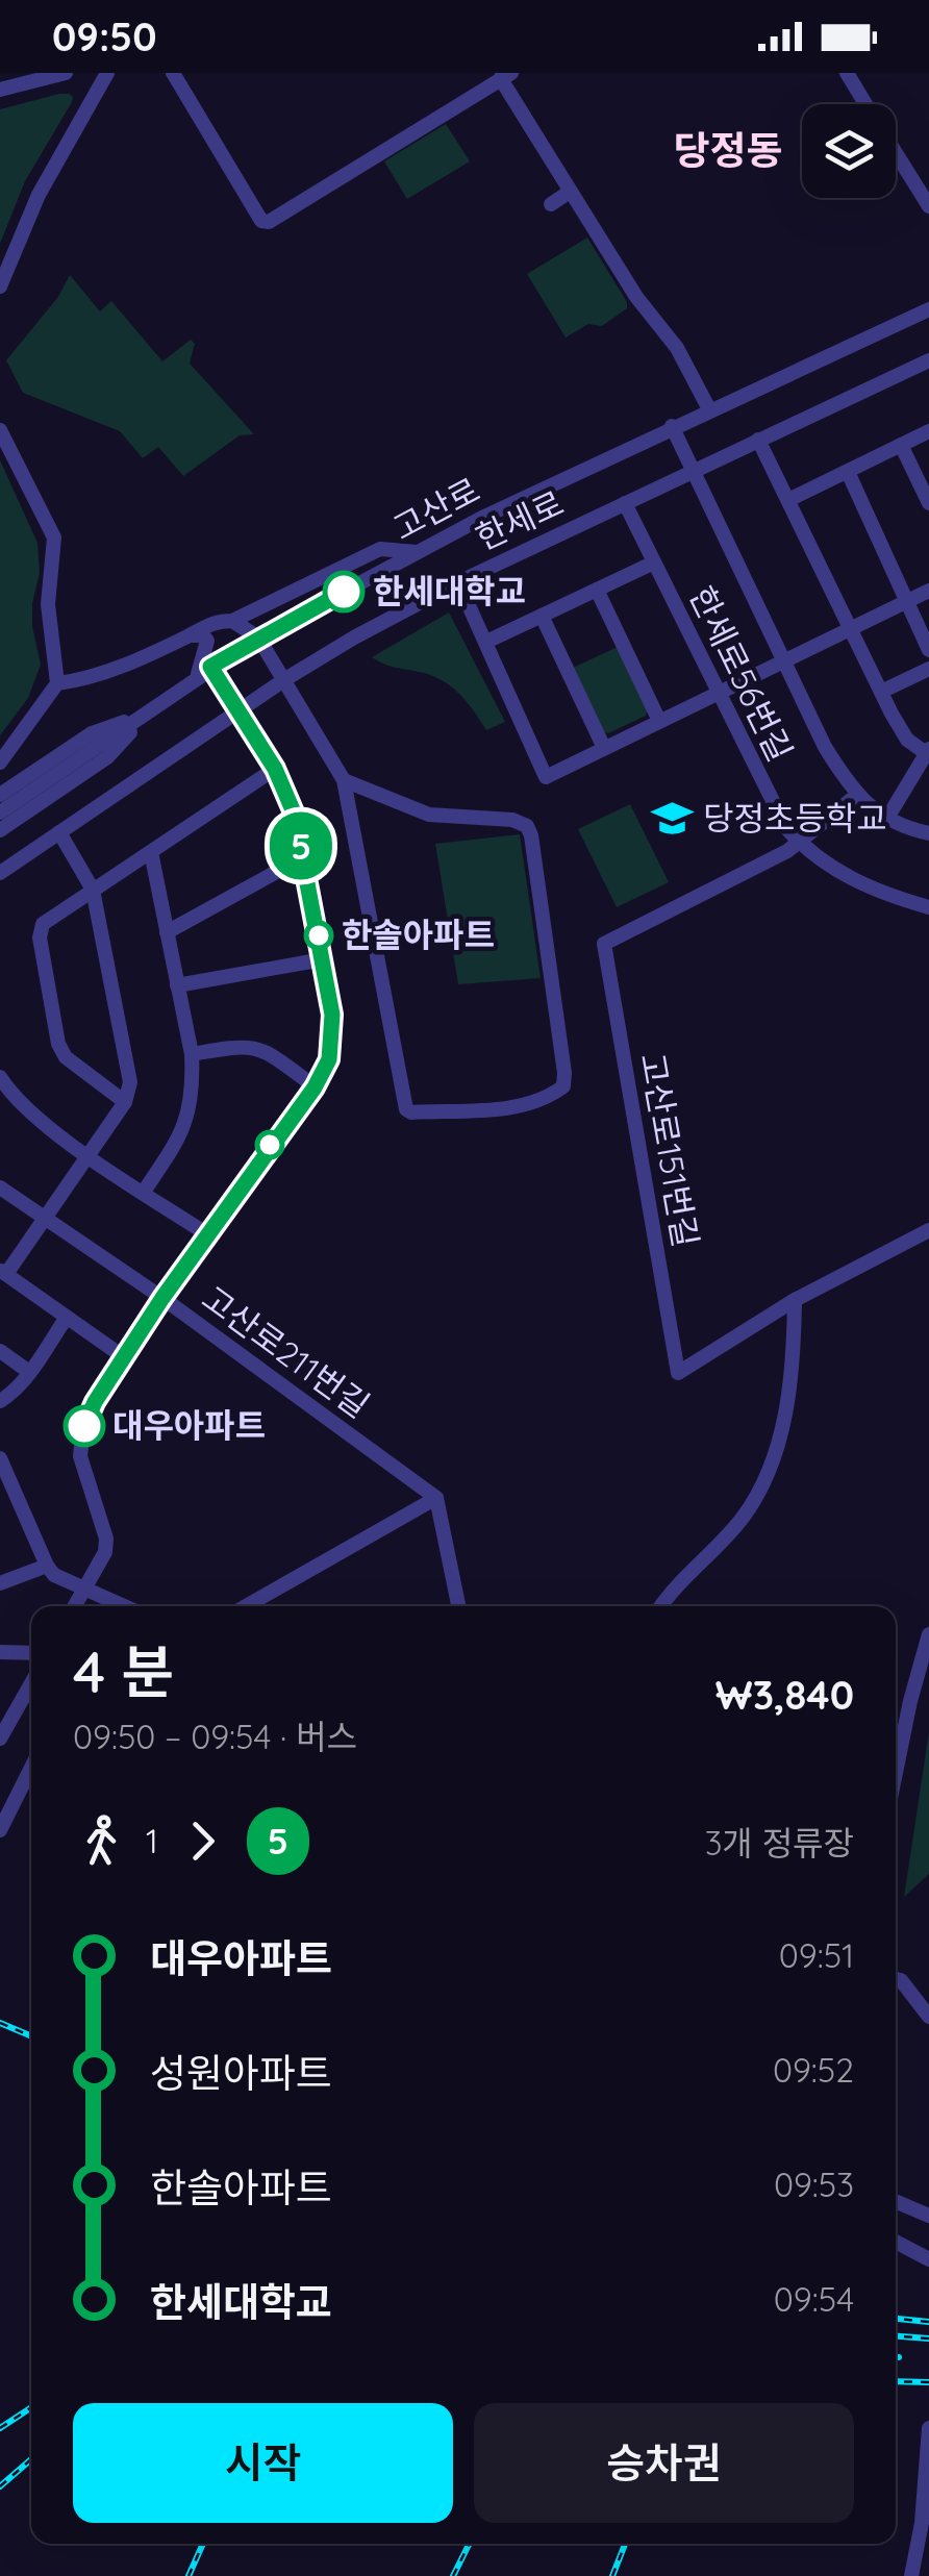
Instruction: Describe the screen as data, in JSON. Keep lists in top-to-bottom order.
{
  "streets": {
    "street": [
      "고산로",
      "한세로",
      "한세로56번길",
      "고산로151번길",
      "고산로211번길"
    ]
  },
  "crossings": [
    ["한세로", "한세로56번길"],
    ["한세로56번길", "고산로151번길"]
  ],
  "districts": ["당정동"],
  "places": {
    "other": ["한세대학교", "한솔아파트", "대우아파트"],
    "school or university": ["당정초등학교"]
  },
  "lines": ["bus line 5"],
  "page": {
    "status": "09:50",
    "on_map": "5",
    "heading": ["4 분", "09:50 – 09:54 · 버스", "₩3,840"],
    "legs": ["1", "5", "3개 정류장"],
    "list": [
      {
        "name": "대우아파트",
        "value": "09:51"
      },
      {
        "name": "성원아파트",
        "value": "09:52"
      },
      {
        "name": "한솔아파트",
        "value": "09:53"
      },
      {
        "name": "한세대학교",
        "value": "09:54"
      }
    ],
    "buttons": ["시작", "승차권"]
  }
}
